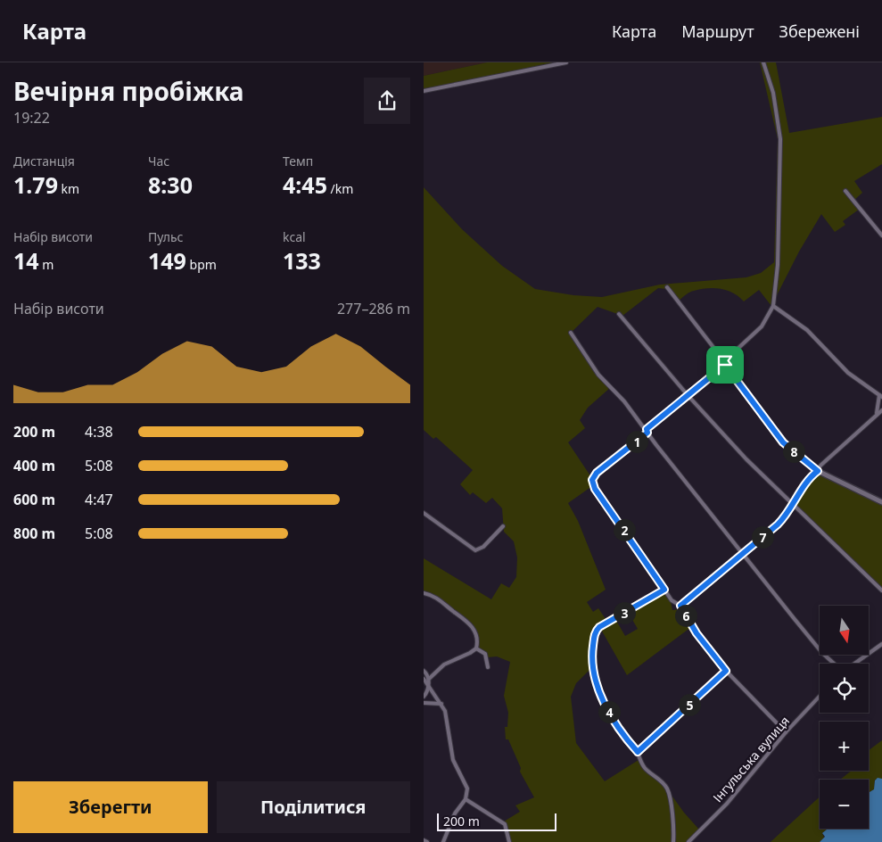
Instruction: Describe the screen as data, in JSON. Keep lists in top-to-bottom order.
{
  "streets": {
    "street": ["Інгульська вулиця"]
  },
  "scale_bar": "200 m",
  "north": "bottom",
  "page": {
    "header": "Карта",
    "nav": ["Карта", "Маршрут", "Збережені"],
    "heading": ["Вечірня пробіжка", "19:22"],
    "stats": [
      ["Дистанція", "1.79 km"],
      ["Час", "8:30"],
      ["Темп", "4:45 /km"],
      ["Набір висоти", "14 m"],
      ["Пульс", "149 bpm"],
      ["kcal", "133"]
    ],
    "chart": ["Набір висоти", "277–286 m"],
    "list": [
      {
        "name": "200 m",
        "note": "4:38"
      },
      {
        "name": "400 m",
        "note": "5:08"
      },
      {
        "name": "600 m",
        "note": "4:47"
      },
      {
        "name": "800 m",
        "note": "5:08"
      }
    ],
    "pins": [
      "1",
      "8",
      "2",
      "7",
      "3",
      "6",
      "5",
      "4"
    ],
    "map_buttons": ["+", "−"],
    "buttons": ["Зберегти", "Поділитися"],
    "scale": "200 m"
  }
}
